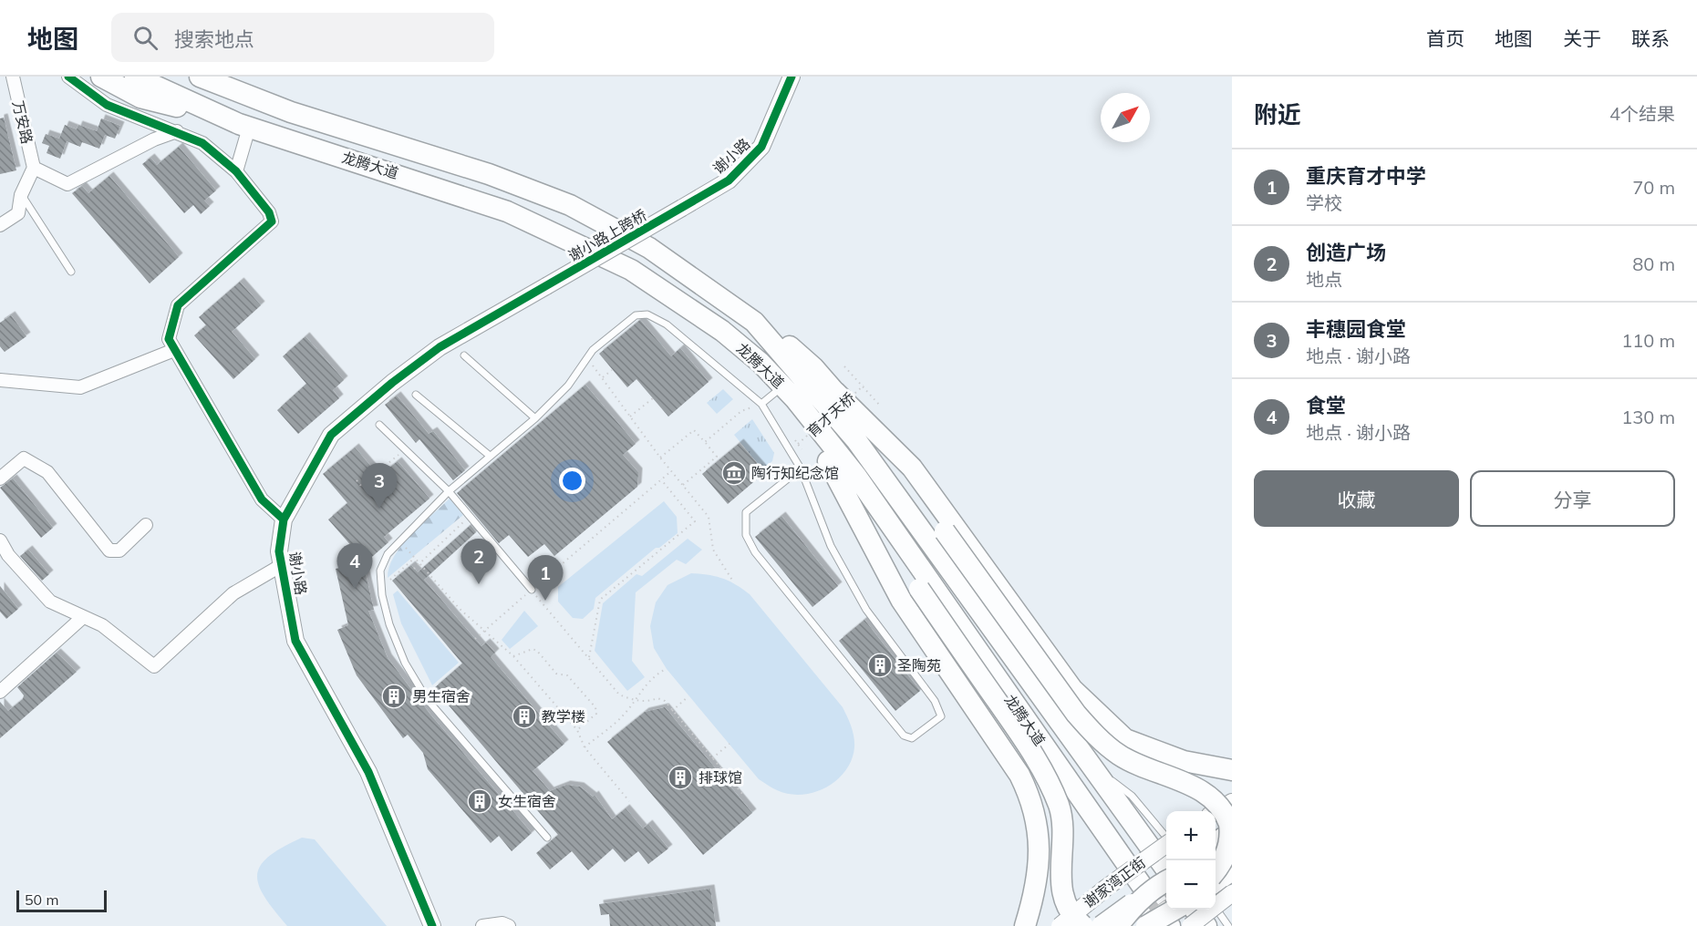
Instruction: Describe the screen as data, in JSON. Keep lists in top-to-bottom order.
{
  "streets": {
    "main road": ["龙腾大道", "谢家湾正街"],
    "street": ["万安路", "谢小路", "谢小路上跨桥"],
    "path": ["育才天桥"]
  },
  "crossings": [
    ["谢小路", "谢小路上跨桥"]
  ],
  "places": {
    "museum": ["陶行知纪念馆"],
    "building": [
      "圣陶苑",
      "男生宿舍",
      "教学楼",
      "排球馆",
      "女生宿舍"
    ]
  },
  "scale_bar": "50 m",
  "north": "top right",
  "page": {
    "header": "地图",
    "search": "搜索地点",
    "nav": [
      "首页",
      "地图",
      "关于",
      "联系"
    ],
    "heading": ["附近", "4个结果"],
    "list": [
      {
        "mark": "1",
        "name": "重庆育才中学",
        "note": "学校",
        "value": "70 m"
      },
      {
        "mark": "2",
        "name": "创造广场",
        "note": "地点",
        "value": "80 m"
      },
      {
        "mark": "3",
        "name": "丰穗园食堂",
        "note": "地点 · 谢小路",
        "value": "110 m"
      },
      {
        "mark": "4",
        "name": "食堂",
        "note": "地点 · 谢小路",
        "value": "130 m"
      }
    ],
    "buttons": ["收藏", "分享"],
    "pins": [
      "3",
      "2",
      "4",
      "1"
    ],
    "map_buttons": ["+", "−"],
    "scale": "50 m"
  }
}
